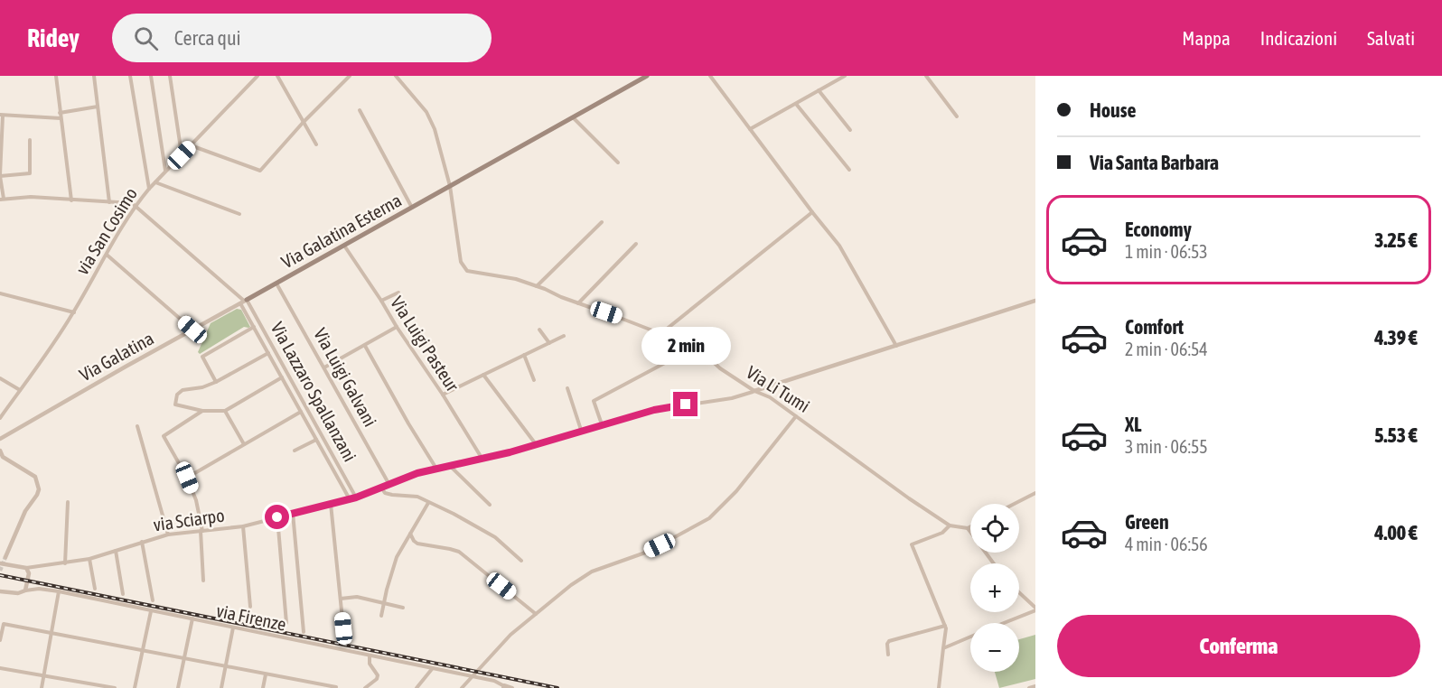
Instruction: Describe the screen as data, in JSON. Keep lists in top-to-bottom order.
{
  "streets": {
    "main road": ["Via Galatina Esterna"],
    "street": [
      "via San Cosimo",
      "Via Luigi Pasteur",
      "Via Galatina",
      "Via Luigi Galvani",
      "Via Li Tumi",
      "Via Lazzaro Spallanzani",
      "via Sciarpo",
      "via Firenze"
    ]
  },
  "crossings": [
    ["Via Galatina Esterna", "Via Luigi Pasteur"],
    ["Via Galatina Esterna", "Via Galatina"],
    ["Via Galatina Esterna", "Via Luigi Galvani"],
    ["Via Galatina Esterna", "Via Li Tumi"],
    ["Via Galatina Esterna", "Via Lazzaro Spallanzani"],
    ["Via Luigi Pasteur", "via Sciarpo"],
    ["Via Galatina", "Via Lazzaro Spallanzani"],
    ["Via Luigi Galvani", "via Sciarpo"],
    ["Via Li Tumi", "via Sciarpo"],
    ["Via Lazzaro Spallanzani", "via Sciarpo"]
  ],
  "page": {
    "header": "Ridey",
    "search": "Cerca qui",
    "nav": ["Mappa", "Indicazioni", "Salvati"],
    "banner": ["House", "Via Santa Barbara"],
    "list": [
      {
        "name": "Economy",
        "note": "1 min · 06:53",
        "value": "3.25 €"
      },
      {
        "name": "Comfort",
        "note": "2 min · 06:54",
        "value": "4.39 €"
      },
      {
        "name": "XL",
        "note": "3 min · 06:55",
        "value": "5.53 €"
      },
      {
        "name": "Green",
        "note": "4 min · 06:56",
        "value": "4.00 €"
      }
    ],
    "bubble": "2 min",
    "map_buttons": ["+", "−"],
    "buttons": "Conferma"
  }
}
